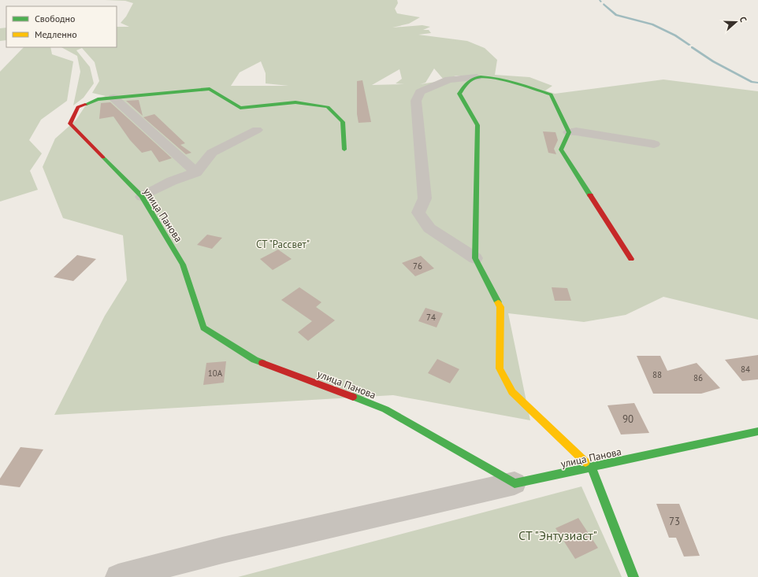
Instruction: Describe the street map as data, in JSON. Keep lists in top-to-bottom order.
{
  "streets": {
    "street": ["улица Панова"]
  },
  "parks": ["СТ \"Рассвет\"", "СТ \"Энтузиаст\""],
  "house_numbers": [
    "76",
    "74",
    "84",
    "10А",
    "88",
    "86",
    "90",
    "73"
  ],
  "legend": ["Свободно", "Медленно"],
  "north": "right"
}
